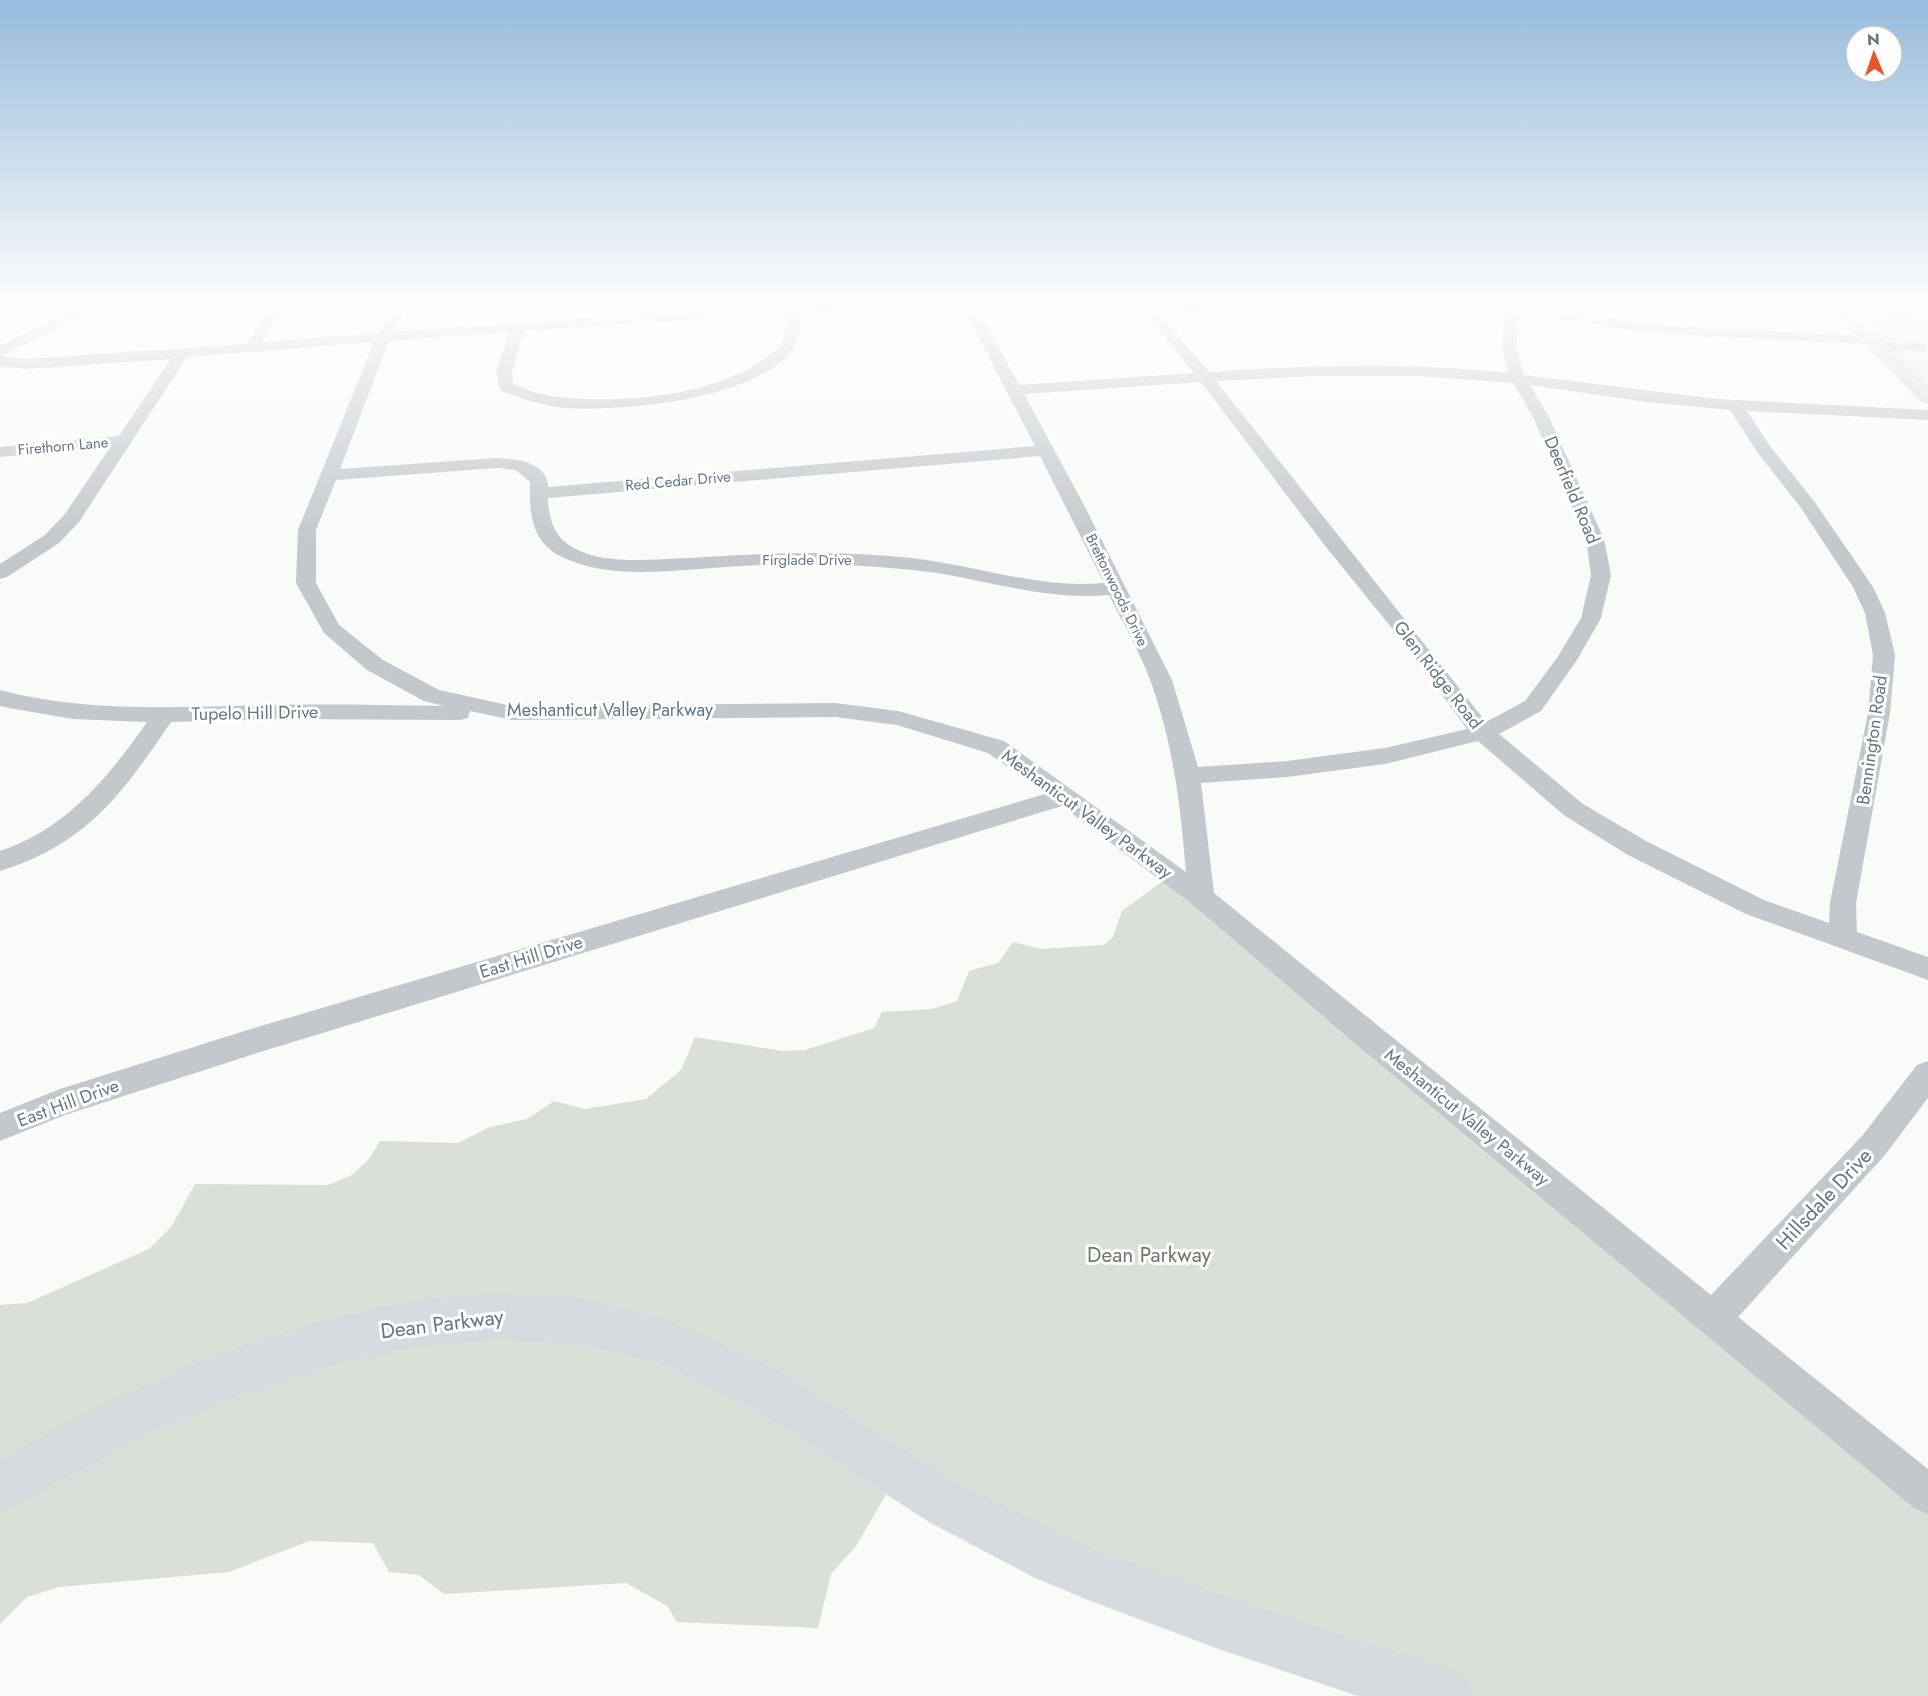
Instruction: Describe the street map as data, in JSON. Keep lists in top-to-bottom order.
{
  "streets": {
    "main road": ["Dean Parkway"],
    "street": [
      "Firethorn Lane",
      "Red Cedar Drive",
      "Deerfield Road",
      "Firglade Drive",
      "Brettonwoods Drive",
      "Glen Ridge Road",
      "Meshanticut Valley Parkway",
      "Tupelo Hill Drive",
      "Bennington Road",
      "East Hill Drive",
      "Hillsdale Drive"
    ]
  },
  "crossings": [
    ["Red Cedar Drive", "Firglade Drive"],
    ["Red Cedar Drive", "Brettonwoods Drive"],
    ["Deerfield Road", "Brettonwoods Drive"],
    ["Deerfield Road", "Glen Ridge Road"],
    ["Firglade Drive", "Brettonwoods Drive"],
    ["Brettonwoods Drive", "Meshanticut Valley Parkway"],
    ["Glen Ridge Road", "Bennington Road"],
    ["Meshanticut Valley Parkway", "Tupelo Hill Drive"],
    ["Meshanticut Valley Parkway", "East Hill Drive"],
    ["Meshanticut Valley Parkway", "Hillsdale Drive"]
  ],
  "parks": ["Dean Parkway"],
  "north": "top"
}
